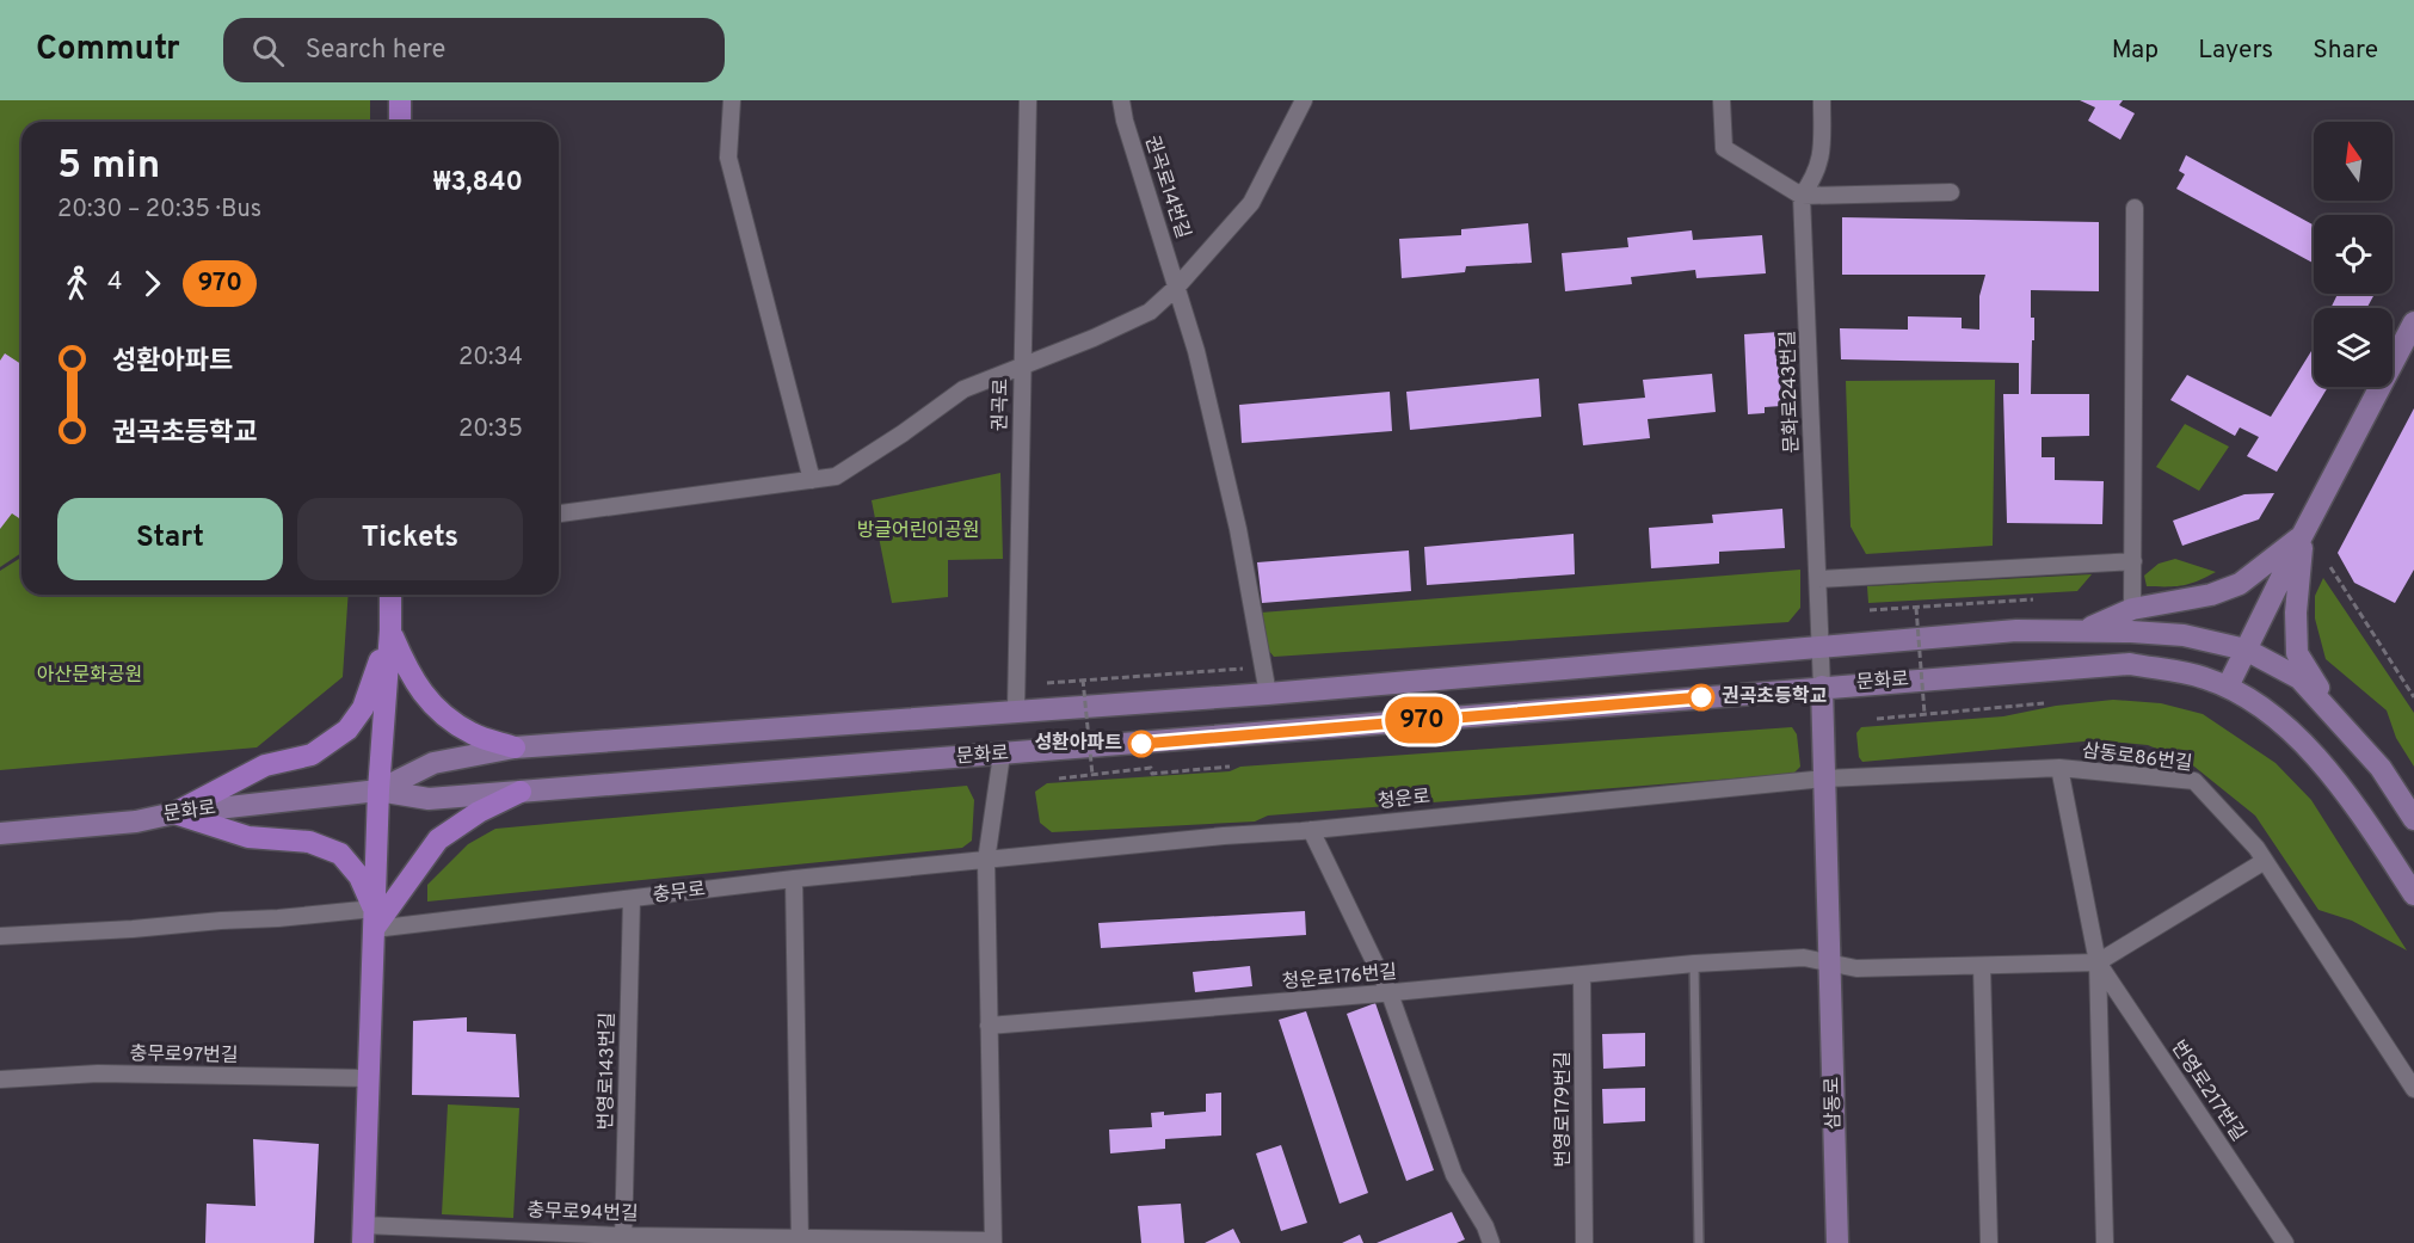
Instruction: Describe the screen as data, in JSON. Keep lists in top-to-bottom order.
{
  "streets": {
    "main road": ["문화로", "삼동로"],
    "street": [
      "권곡로14번길",
      "문화로243번길",
      "권곡로",
      "삼동로86번길",
      "청운로",
      "충무로",
      "청운로176번길",
      "충무로97번길",
      "번영로143번길",
      "번영로217번길",
      "번영로179번길",
      "충무로94번길"
    ]
  },
  "crossings": [
    ["권곡로14번길", "권곡로"],
    ["문화로243번길", "문화로"],
    ["문화로243번길", "삼동로"],
    ["권곡로", "문화로"],
    ["문화로", "삼동로"],
    ["삼동로86번길", "청운로"],
    ["삼동로86번길", "삼동로"],
    ["청운로", "충무로"],
    ["청운로", "삼동로"],
    ["충무로", "번영로143번길"],
    ["청운로176번길", "삼동로"],
    ["청운로176번길", "번영로179번길"],
    ["번영로143번길", "충무로94번길"]
  ],
  "parks": ["방글어린이공원", "아산문화공원"],
  "places": ["권곡초등학교", "성환아파트"],
  "lines": ["bus line 970"],
  "north": "top",
  "page": {
    "header": "Commutr",
    "search": "Search here",
    "nav": ["Map", "Layers", "Share"],
    "on_map": "970",
    "heading": ["5 min", "20:30 – 20:35 · Bus", "₩3,840"],
    "legs": ["4", "970"],
    "list": [
      {
        "name": "성환아파트",
        "value": "20:34"
      },
      {
        "name": "권곡초등학교",
        "value": "20:35"
      }
    ],
    "buttons": ["Start", "Tickets"]
  }
}
